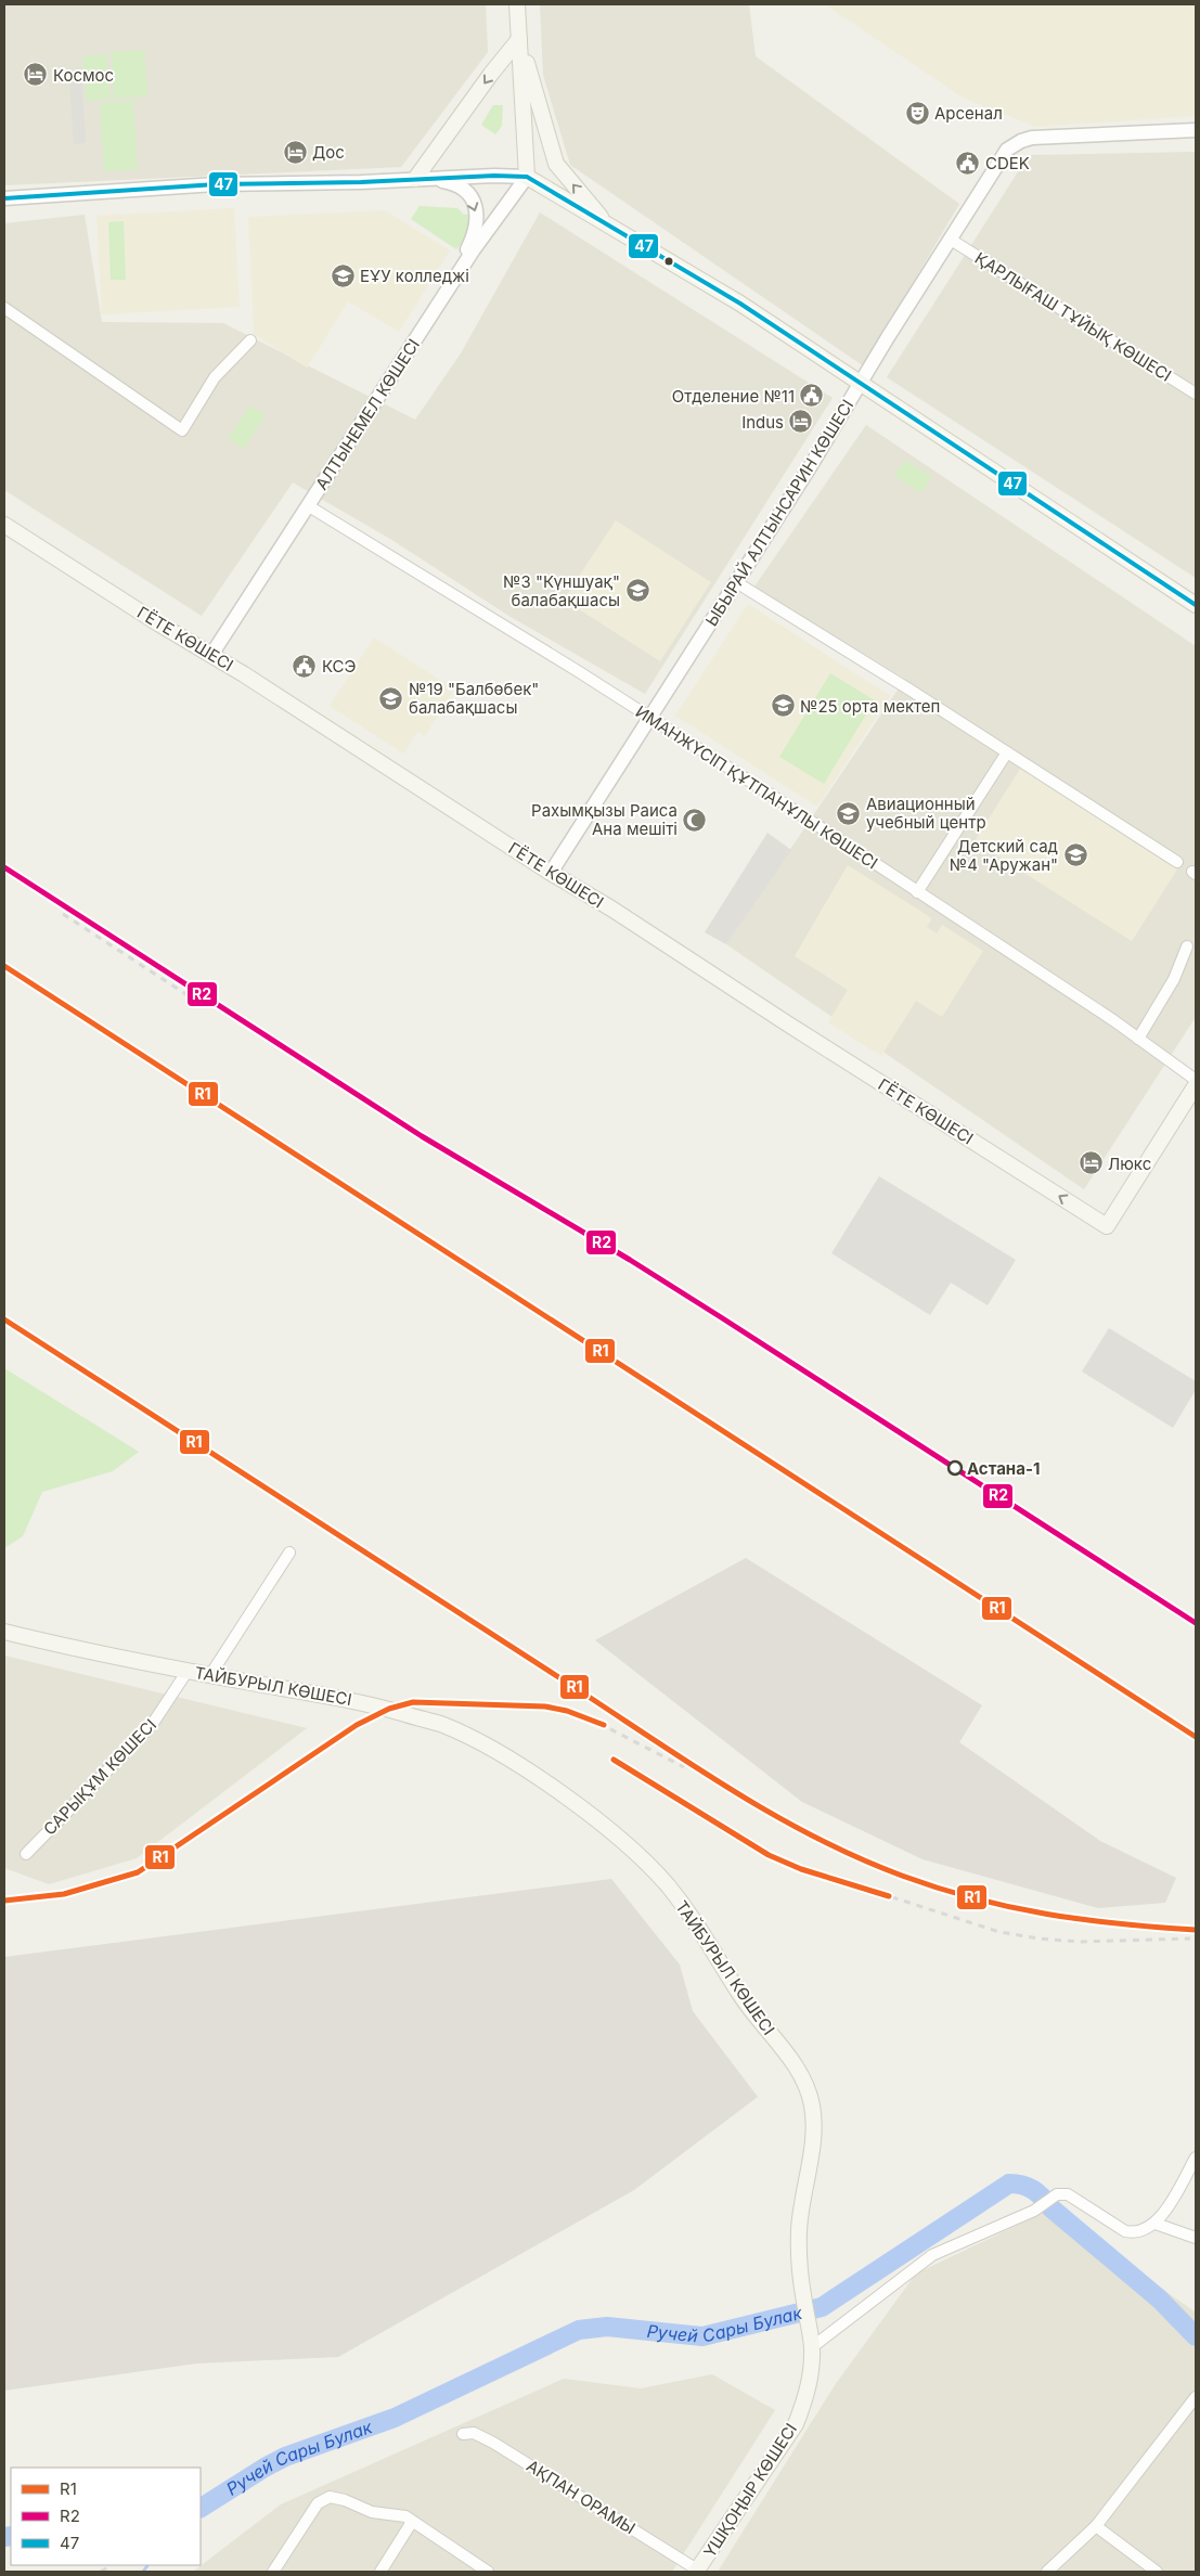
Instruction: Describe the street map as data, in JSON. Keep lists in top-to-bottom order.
{
  "streets": {
    "main road": ["ГЁТЕ КӨШЕСІ", "ТАЙБУРЫЛ КӨШЕСІ", "ҮШҚОҢЫР КӨШЕСІ"],
    "street": [
      "ҚАРЛЫҒАШ ТҰЙЫҚ КӨШЕСІ",
      "АЛТЫНЕМЕЛ КӨШЕСІ",
      "ЫБЫРАЙ АЛТЫНСАРИН КӨШЕСІ",
      "ИМАНЖҮСІП ҚҰТПАНҰЛЫ КӨШЕСІ",
      "САРЫҚҰМ КӨШЕСІ",
      "АҚПАН ОРАМЫ"
    ]
  },
  "crossings": [
    ["ҚАРЛЫҒАШ ТҰЙЫҚ КӨШЕСІ", "ЫБЫРАЙ АЛТЫНСАРИН КӨШЕСІ"],
    ["АЛТЫНЕМЕЛ КӨШЕСІ", "ГЁТЕ КӨШЕСІ"],
    ["АЛТЫНЕМЕЛ КӨШЕСІ", "ИМАНЖҮСІП ҚҰТПАНҰЛЫ КӨШЕСІ"],
    ["ЫБЫРАЙ АЛТЫНСАРИН КӨШЕСІ", "ГЁТЕ КӨШЕСІ"],
    ["ЫБЫРАЙ АЛТЫНСАРИН КӨШЕСІ", "ИМАНЖҮСІП ҚҰТПАНҰЛЫ КӨШЕСІ"],
    ["ТАЙБУРЫЛ КӨШЕСІ", "САРЫҚҰМ КӨШЕСІ"],
    ["ТАЙБУРЫЛ КӨШЕСІ", "ҮШҚОҢЫР КӨШЕСІ"],
    ["ҮШҚОҢЫР КӨШЕСІ", "АҚПАН ОРАМЫ"]
  ],
  "one_way": ["ГЁТЕ КӨШЕСІ"],
  "water": ["Ручей Сары Булак"],
  "places": {
    "hotel": [
      "Космос",
      "Дос",
      "Indus",
      "Люкс"
    ],
    "theatre": ["Арсенал"],
    "public building": ["CDEK", "Отделение №11", "КСЭ"],
    "school or university": [
      "ЕҰУ колледжі",
      "№3 \"Күншуақ\" балабақшасы",
      "№19 \"Балбөбек\" балабақшасы",
      "№25 орта мектеп",
      "Авиационный учебный центр",
      "Детский сад №4 \"Аружан\""
    ],
    "mosque": ["Рахымқызы Раиса Ана мешіті"],
    "other": ["Астана-1"]
  },
  "lines": ["transit line 47", "transit line R2", "transit line R1"],
  "legend": ["R1", "R2", "47"]
}
